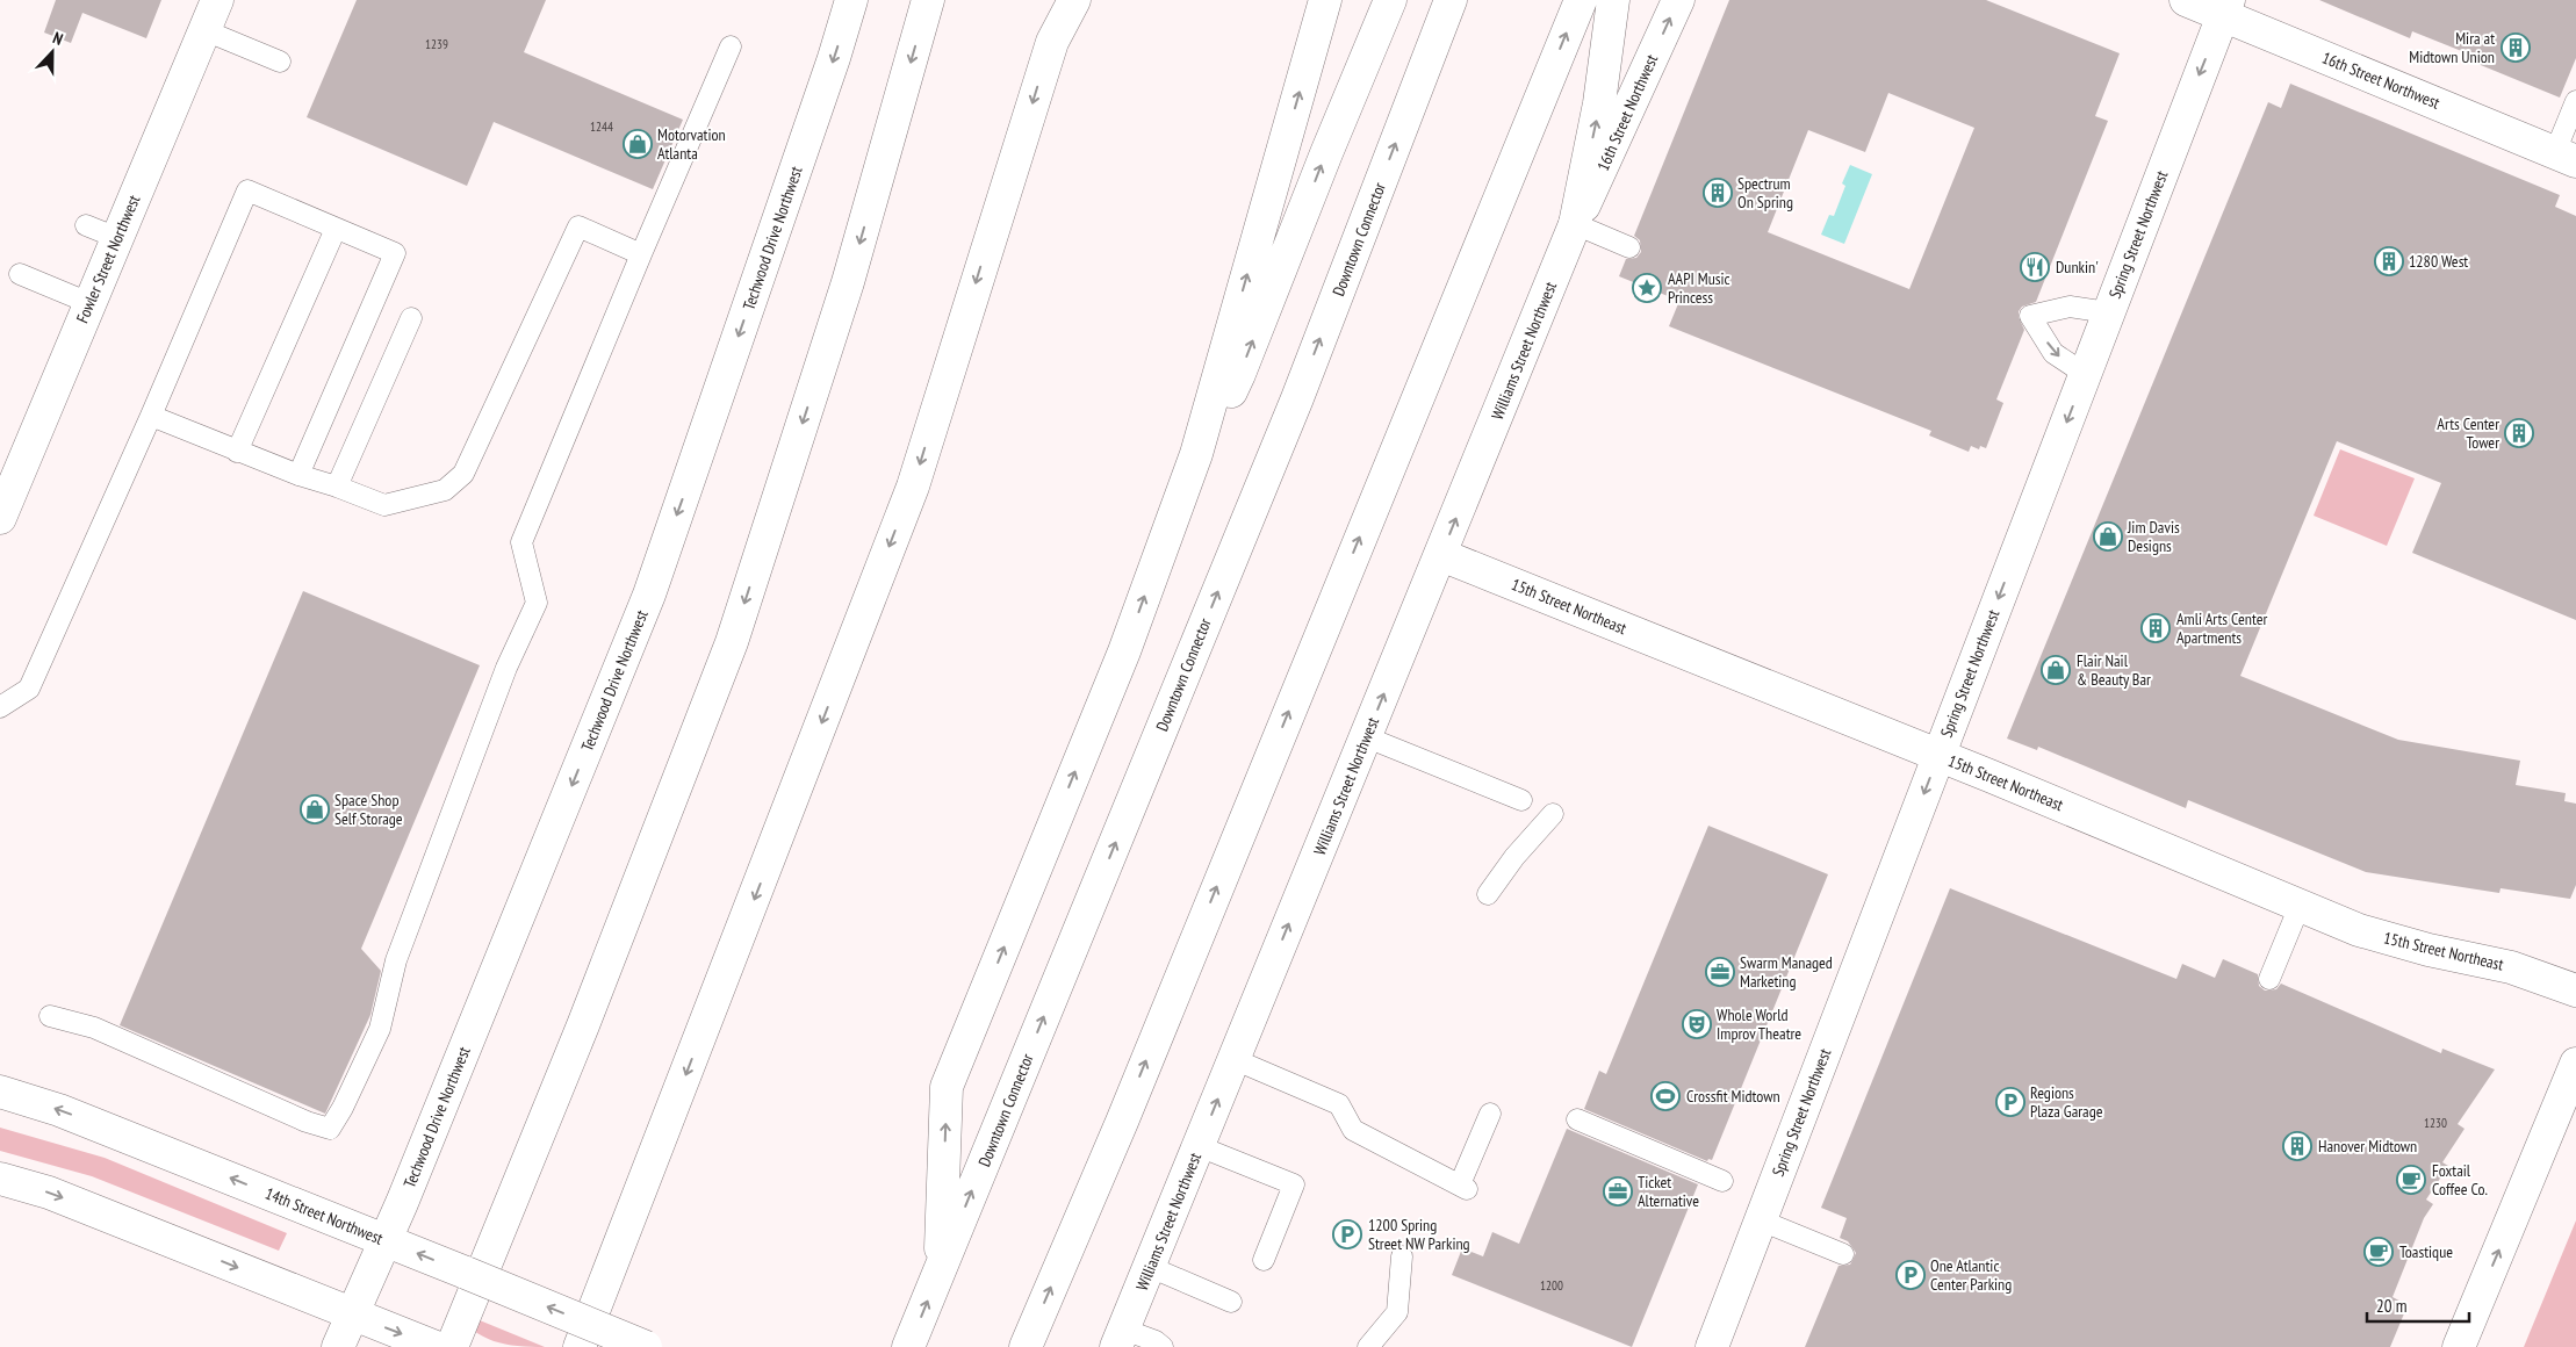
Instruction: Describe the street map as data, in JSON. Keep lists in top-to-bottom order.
{
  "streets": {
    "main road": [
      "16th Street Northwest",
      "Spring Street Northwest",
      "Techwood Drive Northwest",
      "Downtown Connector",
      "Fowler Street Northwest",
      "Williams Street Northwest",
      "15th Street Northeast",
      "14th Street Northwest"
    ]
  },
  "crossings": [
    ["16th Street Northwest", "Spring Street Northwest"],
    ["16th Street Northwest", "Williams Street Northwest"],
    ["Spring Street Northwest", "15th Street Northeast"],
    ["Techwood Drive Northwest", "14th Street Northwest"],
    ["Williams Street Northwest", "15th Street Northeast"]
  ],
  "one_way": ["Spring Street Northwest"],
  "places": {
    "building": [
      "Mira at Midtown Union",
      "Spectrum On Spring",
      "1280 West",
      "Arts Center Tower",
      "Amli Arts Center Apartments",
      "Hanover Midtown"
    ],
    "shop": [
      "Motorvation Atlanta",
      "Jim Davis Designs",
      "Flair Nail & Beauty Bar",
      "Space Shop Self Storage"
    ],
    "restaurant": ["Dunkin'"],
    "place": ["AAPI Music Princess"],
    "office": ["Swarm Managed Marketing", "Ticket Alternative"],
    "theatre": ["Whole World Improv Theatre"],
    "sports": ["Crossfit Midtown"],
    "parking": ["Regions Plaza Garage", "1200 Spring Street NW Parking", "One Atlantic Center Parking"],
    "cafe": ["Foxtail Coffee Co.", "Toastique"]
  },
  "house_numbers": [
    "1239",
    "1244",
    "1230",
    "1200"
  ],
  "scale_bar": "20 m",
  "north": "top"
}
